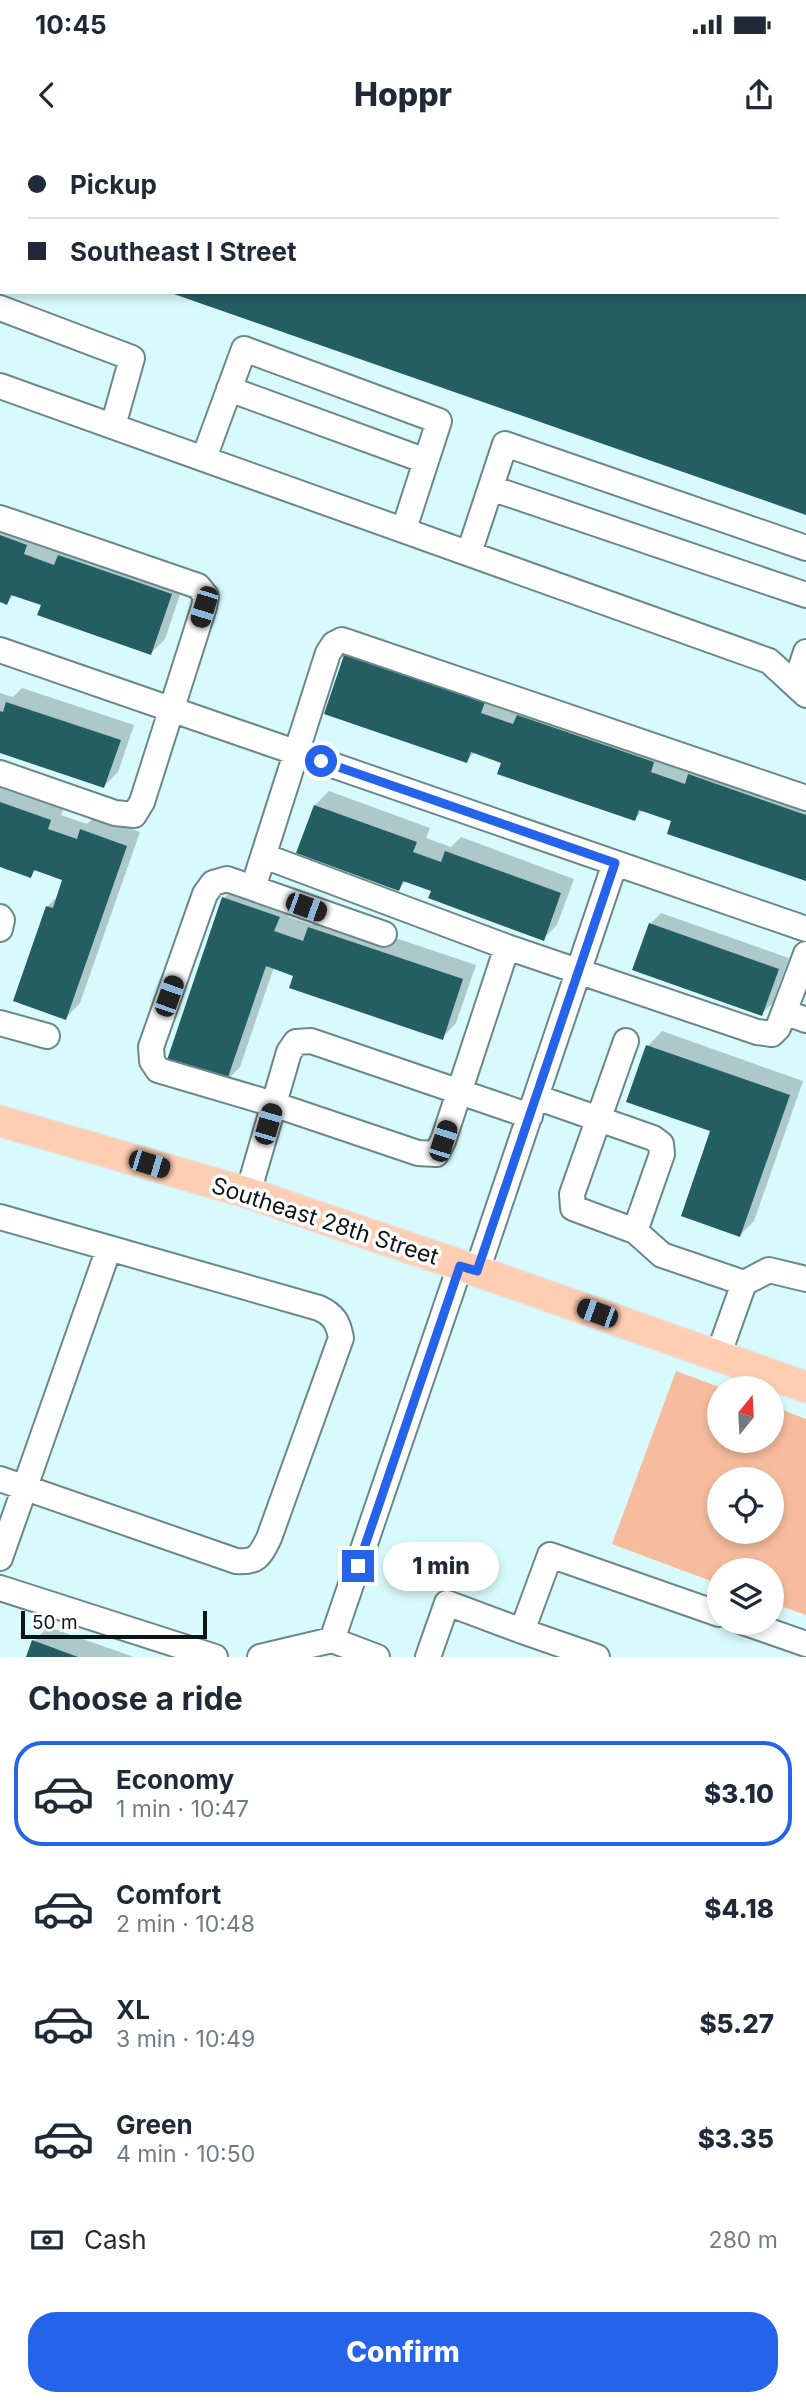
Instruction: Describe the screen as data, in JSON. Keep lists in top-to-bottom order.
{
  "streets": {
    "main road": ["Southeast 28th Street"]
  },
  "scale_bar": "50 m",
  "north": "top",
  "page": {
    "status": "10:45",
    "header": "Hoppr",
    "banner": ["Pickup", "Southeast I Street"],
    "bubble": "1 min",
    "scale": "50 m",
    "heading": "Choose a ride",
    "list": [
      {
        "name": "Economy",
        "note": "1 min · 10:47",
        "value": "$3.10"
      },
      {
        "name": "Comfort",
        "note": "2 min · 10:48",
        "value": "$4.18"
      },
      {
        "name": "XL",
        "note": "3 min · 10:49",
        "value": "$5.27"
      },
      {
        "name": "Green",
        "note": "4 min · 10:50",
        "value": "$3.35"
      }
    ],
    "pay": ["Cash", "280 m"],
    "buttons": "Confirm"
  }
}
